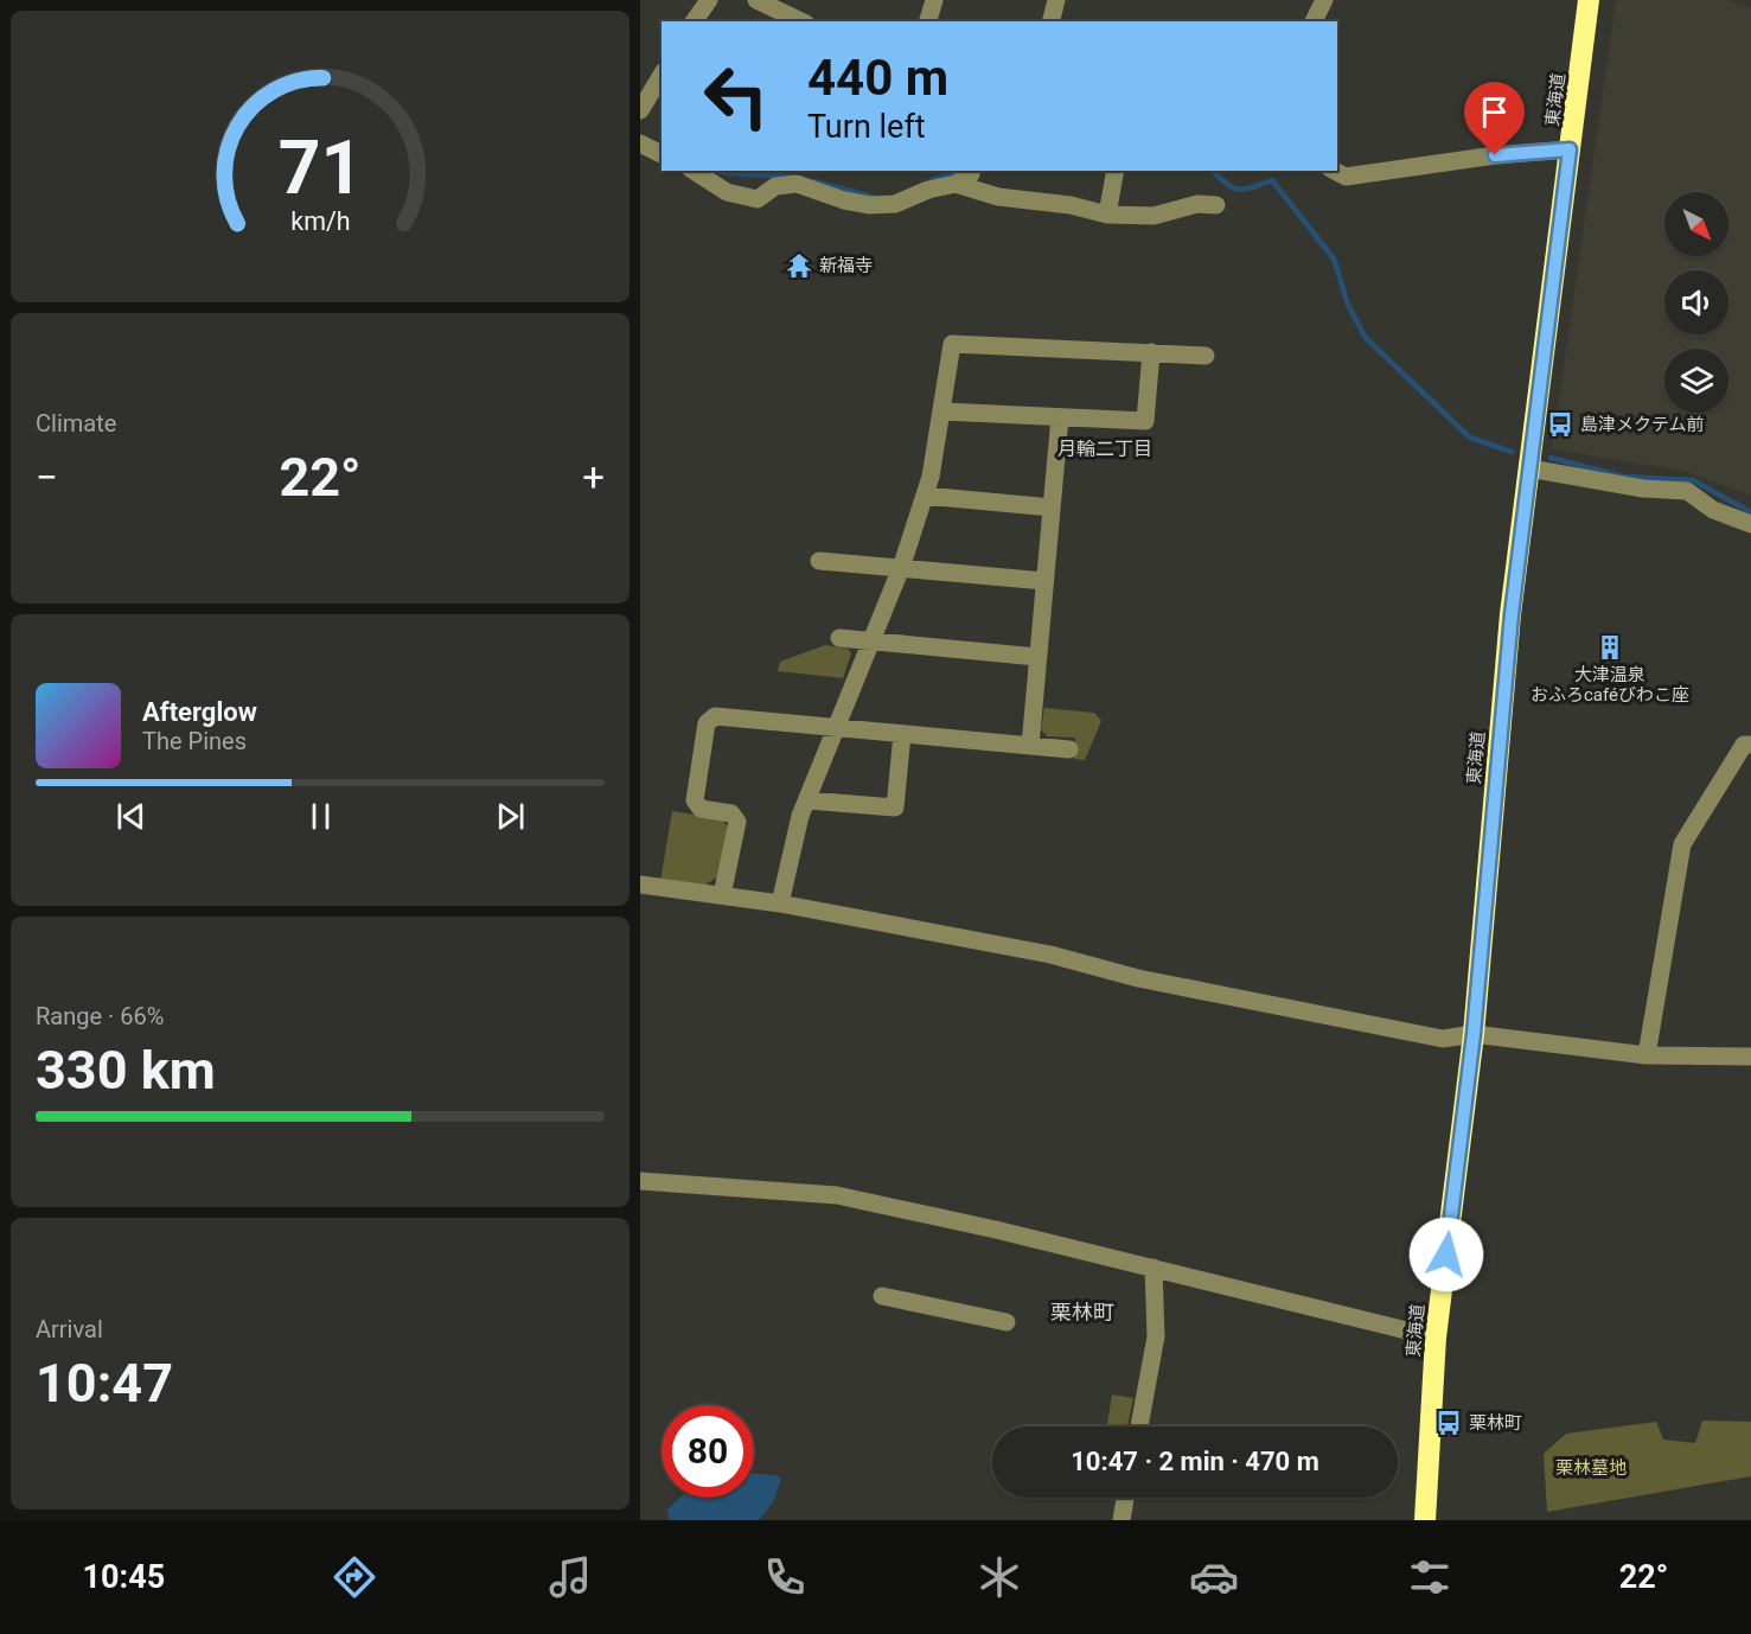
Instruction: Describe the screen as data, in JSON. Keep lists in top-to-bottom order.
{
  "streets": {
    "highway": ["東海道"]
  },
  "districts": ["月輪二丁目", "栗林町"],
  "parks": ["栗林墓地"],
  "places": {
    "temple": ["新福寺"],
    "bus stop": ["島津メクテム前", "栗林町"],
    "building": ["大津温泉 おふろcaféびわこ座"]
  },
  "north": "bottom right",
  "page": {
    "turn": ["440 m", "Turn left"],
    "tile": [
      "Climate",
      ["Range · 66%", "330 km"],
      ["Arrival", "10:47"]
    ],
    "heat": ["−", "22°", "+"],
    "song": ["Afterglow", "The Pines"],
    "limit": "80",
    "trip": "10:47 · 2 min · 470 m",
    "tabs": ["10:45", "22°"],
    "gauge": ["71", "km/h"]
  }
}
